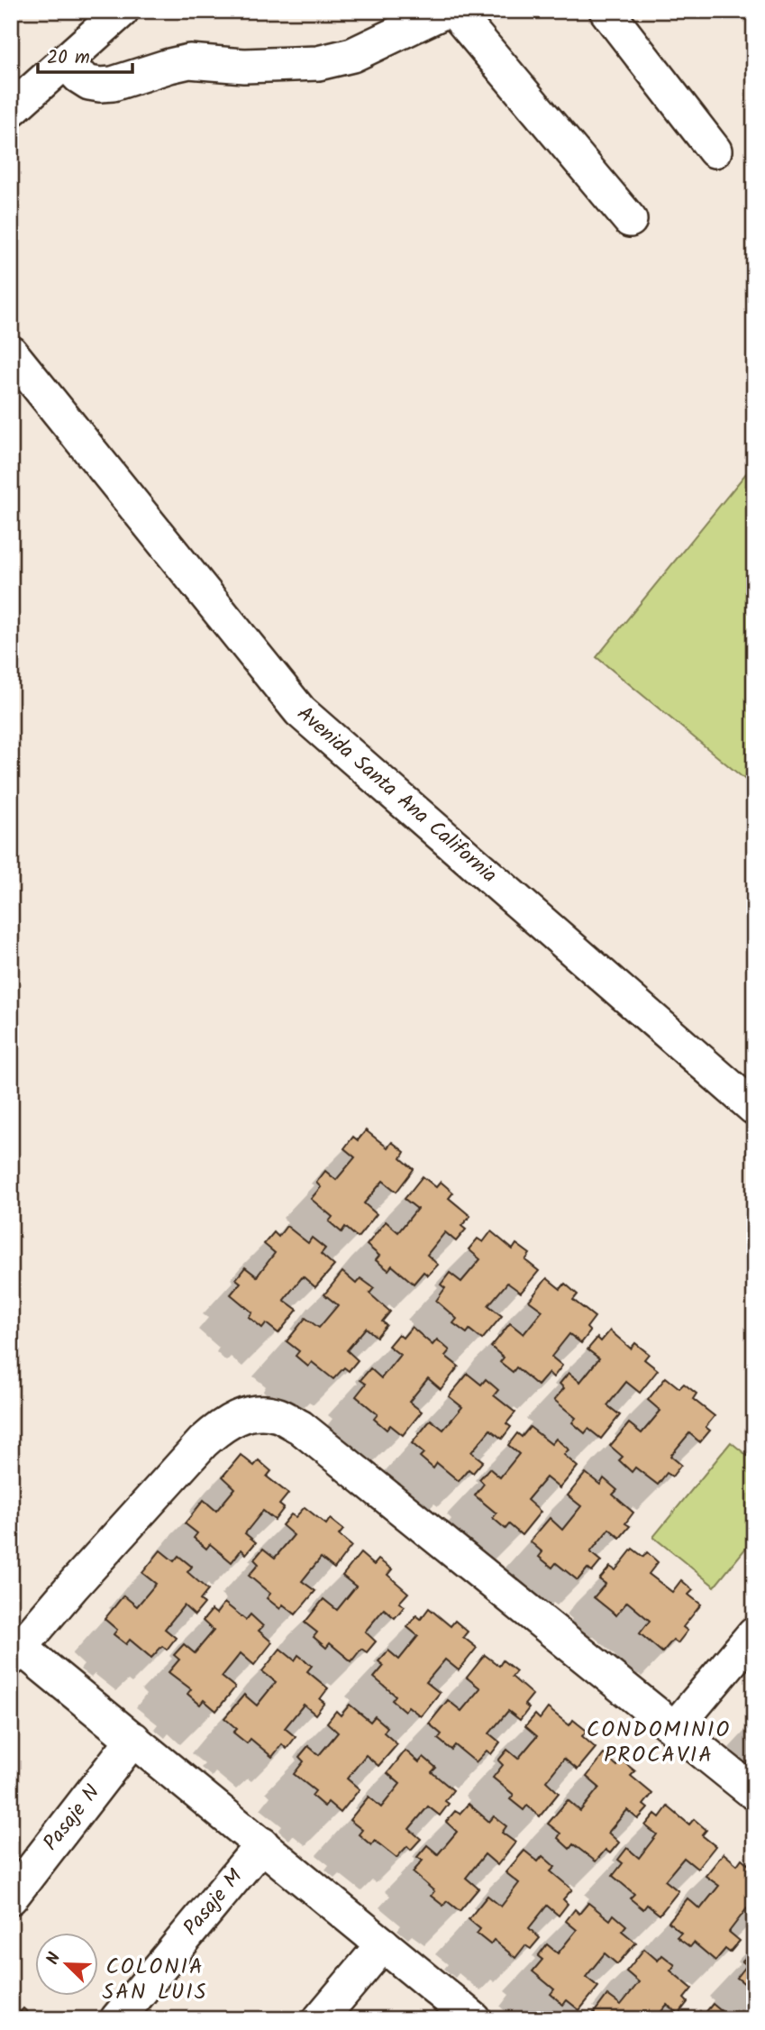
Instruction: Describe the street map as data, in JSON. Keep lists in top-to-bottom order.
{
  "streets": {
    "street": ["Avenida Santa Ana California", "Pasaje N", "Pasaje M"]
  },
  "districts": ["CONDOMINIO PROCAVIA", "COLONIA SAN LUIS"],
  "scale_bar": "20 m",
  "north": "top left"
}
